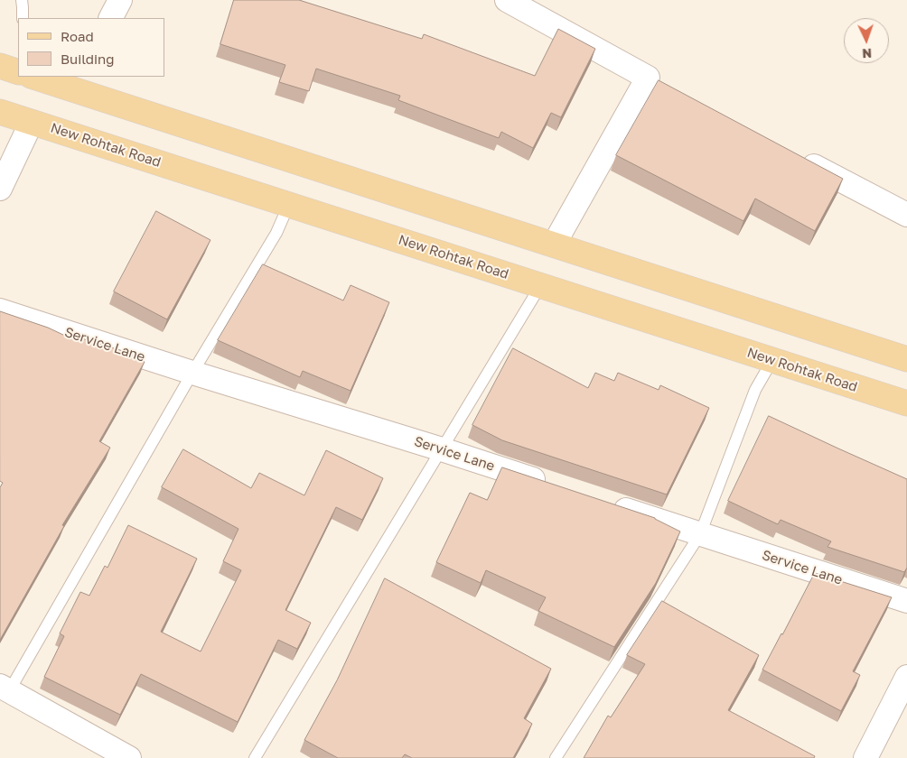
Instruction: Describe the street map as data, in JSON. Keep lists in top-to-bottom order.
{
  "streets": {
    "main road": ["New Rohtak Road"],
    "street": ["Service Lane"]
  },
  "legend": ["Road", "Building"],
  "north": "bottom"
}
